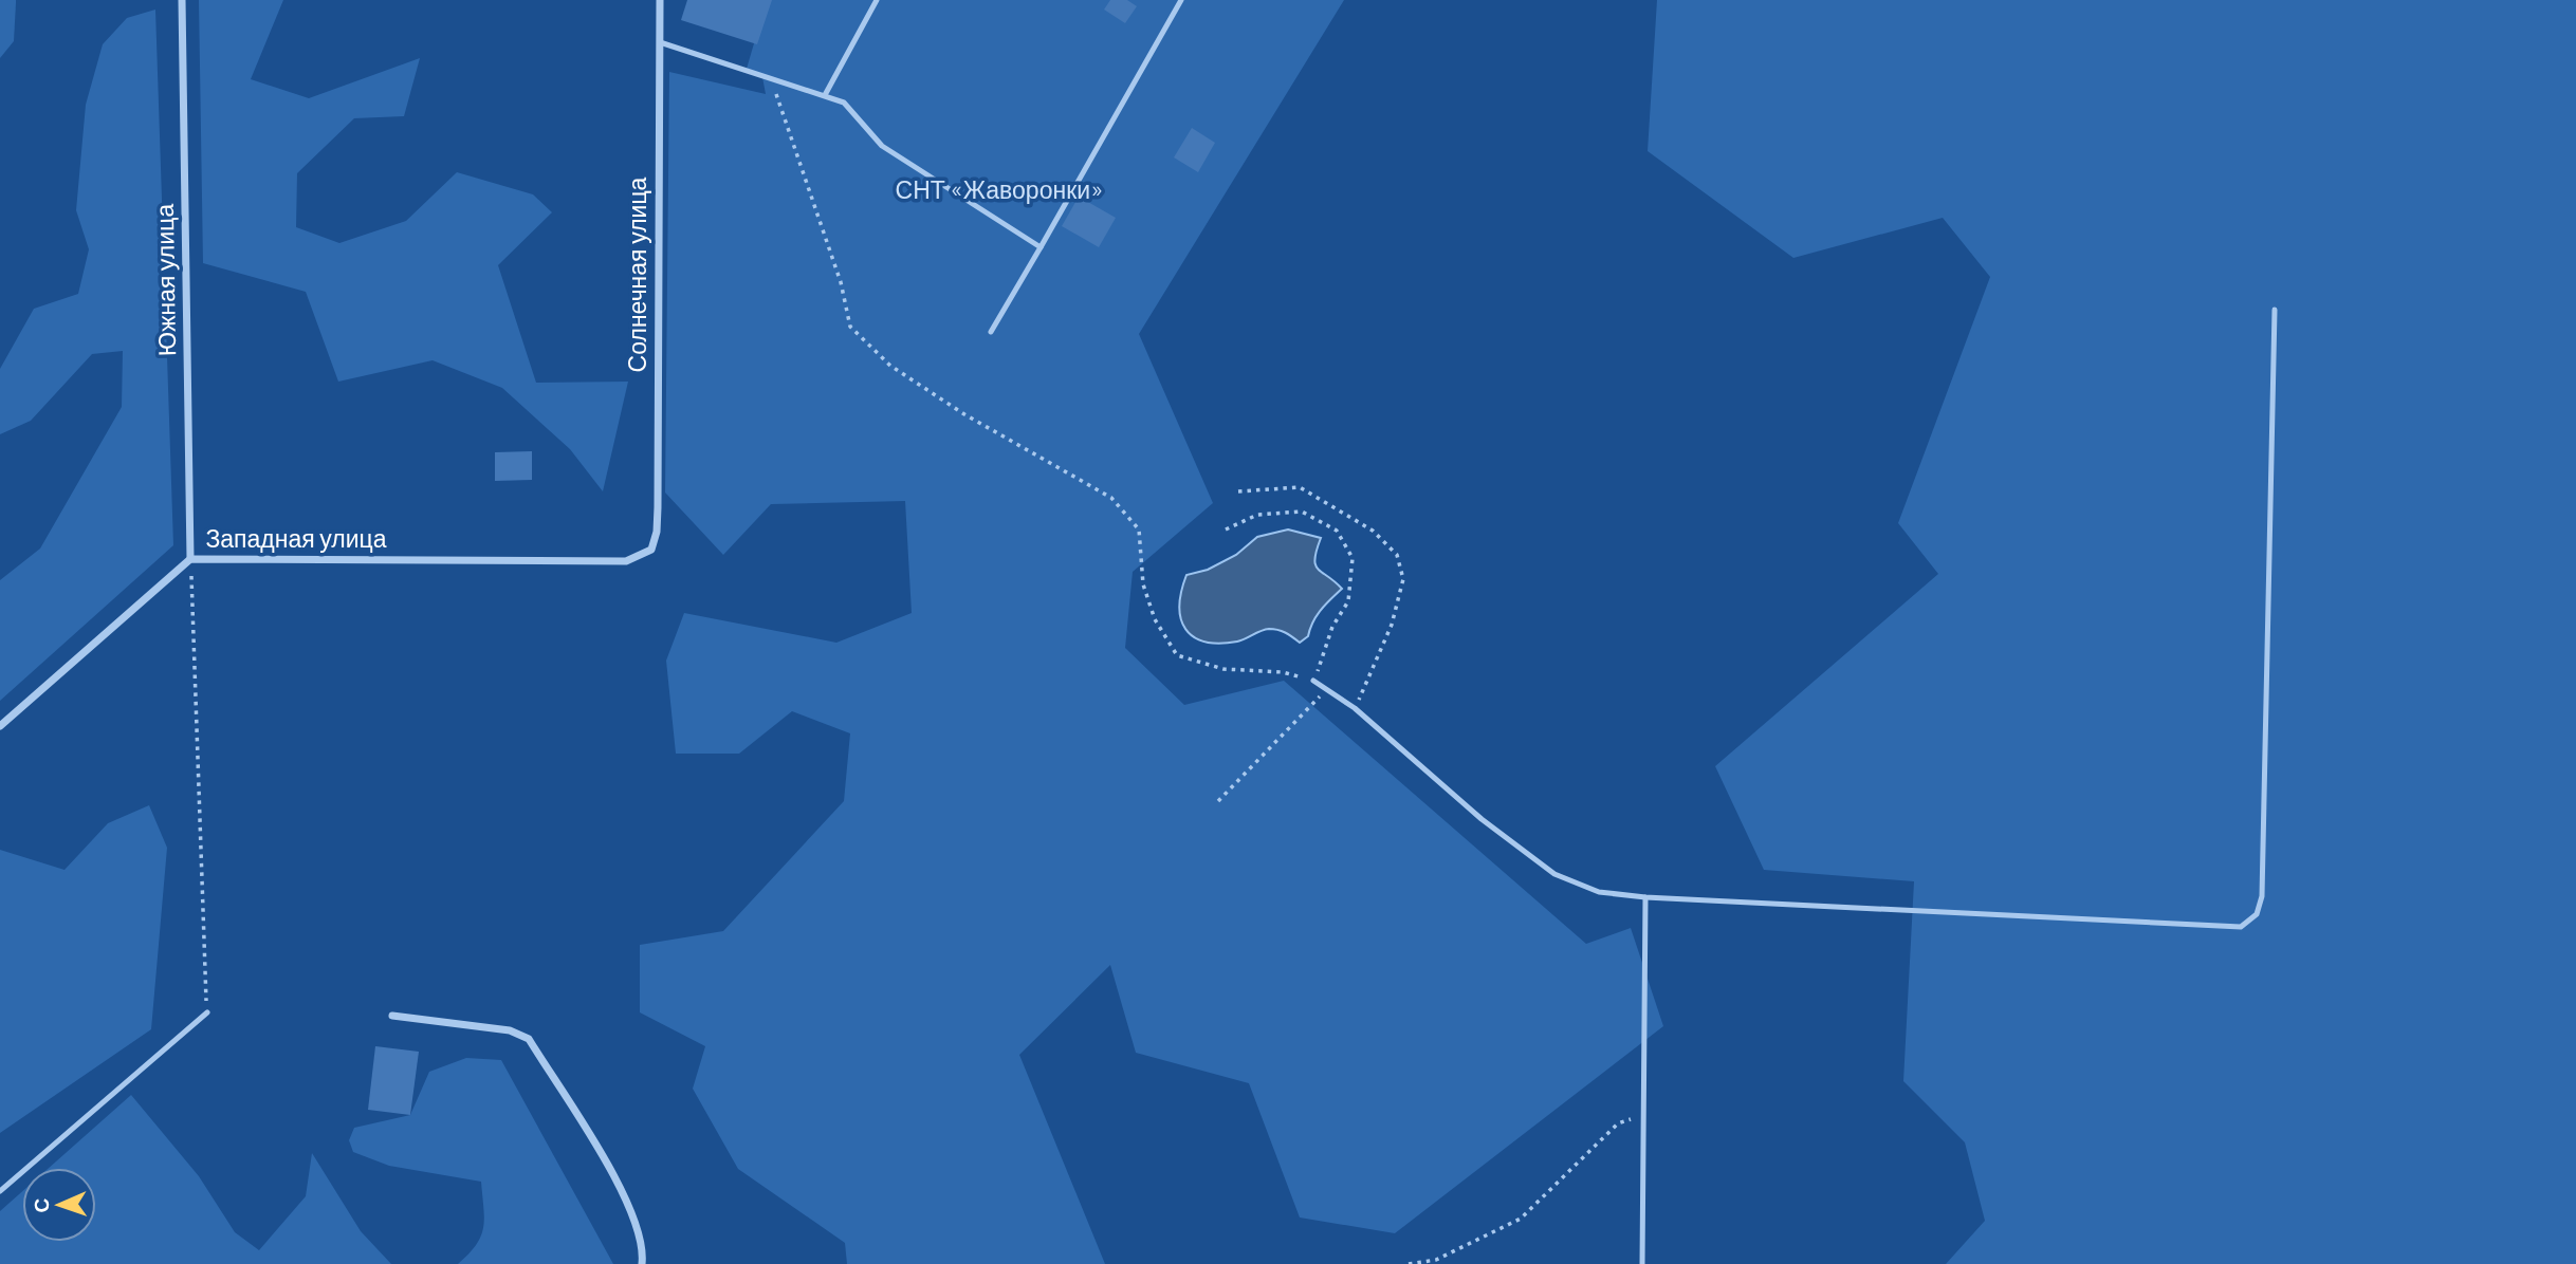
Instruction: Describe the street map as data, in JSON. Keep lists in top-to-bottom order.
{
  "streets": {
    "street": ["Солнечная улица", "Южная улица", "Западная улица"]
  },
  "crossings": [
    ["Солнечная улица", "Западная улица"],
    ["Южная улица", "Западная улица"]
  ],
  "parks": ["СНТ «Жаворонки»"],
  "north": "left"
}
